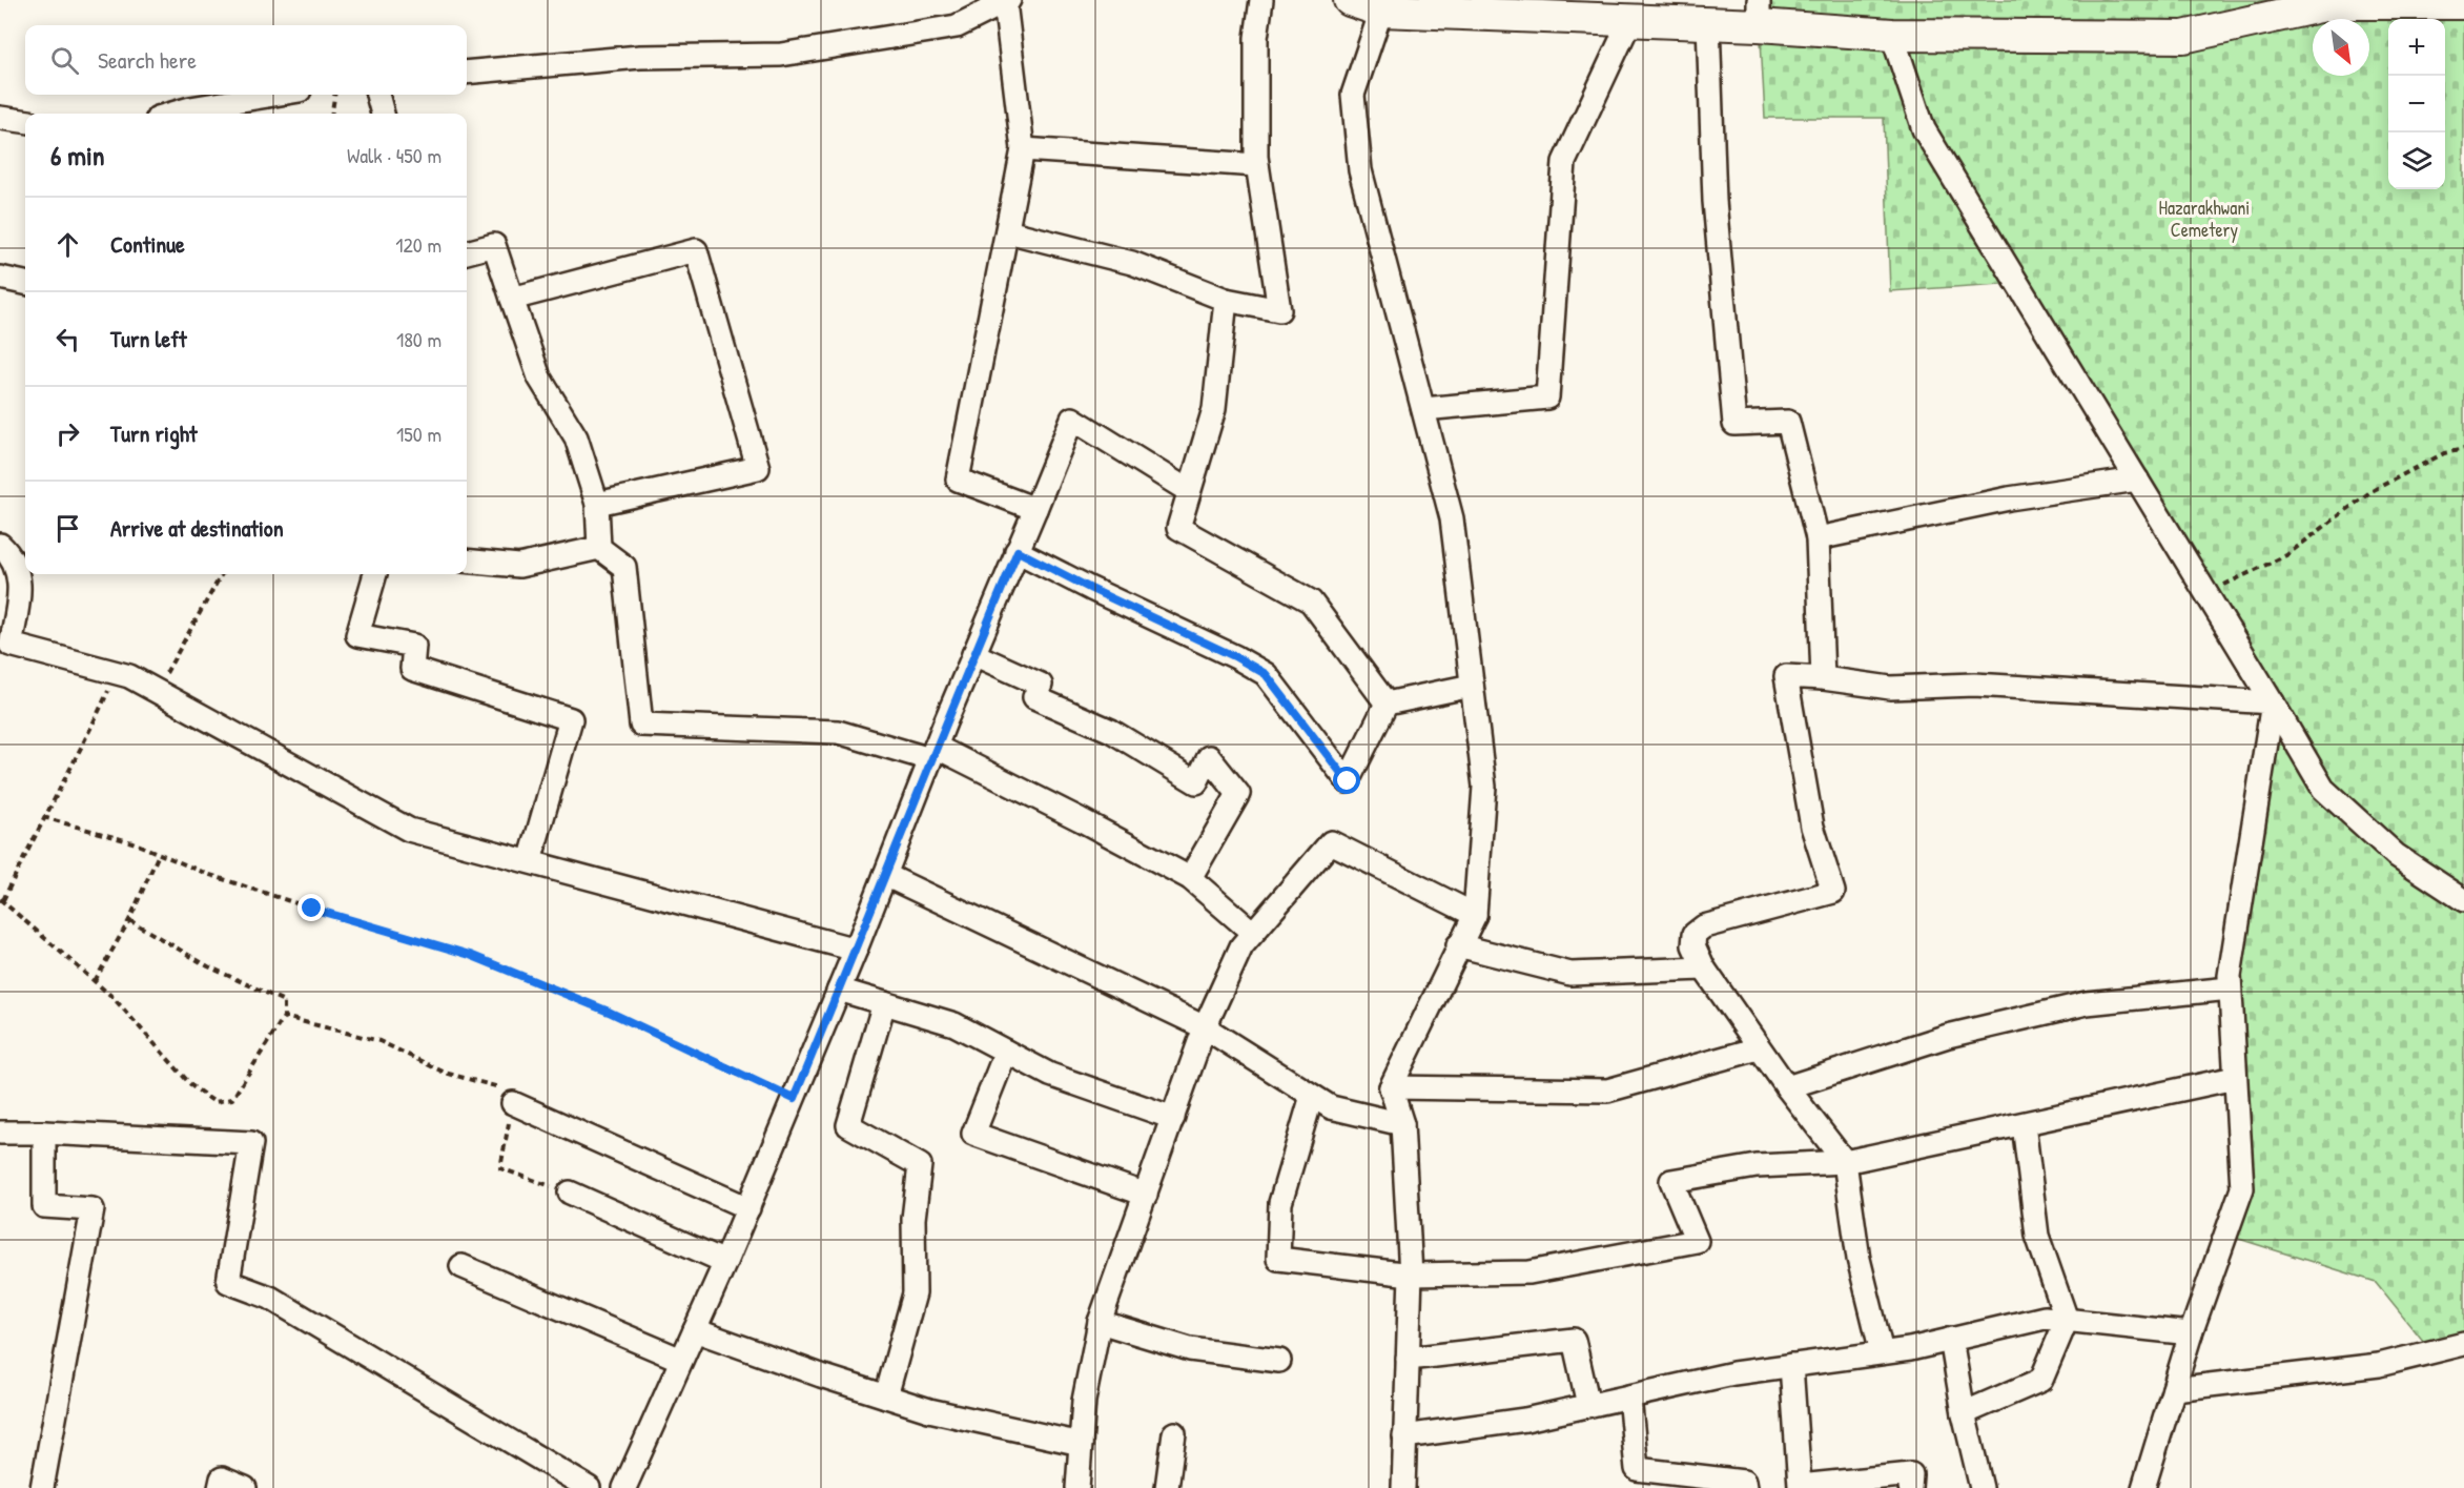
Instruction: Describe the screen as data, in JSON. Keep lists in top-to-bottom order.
{
  "parks": ["Hazarakhwani Cemetery"],
  "north": "bottom right",
  "page": {
    "map_buttons": ["+", "−"],
    "search": "Search here",
    "heading": ["6 min", "Walk · 450 m"],
    "list": [
      ["Continue", "120 m"],
      ["Turn left", "180 m"],
      ["Turn right", "150 m"],
      "Arrive at destination"
    ]
  }
}
